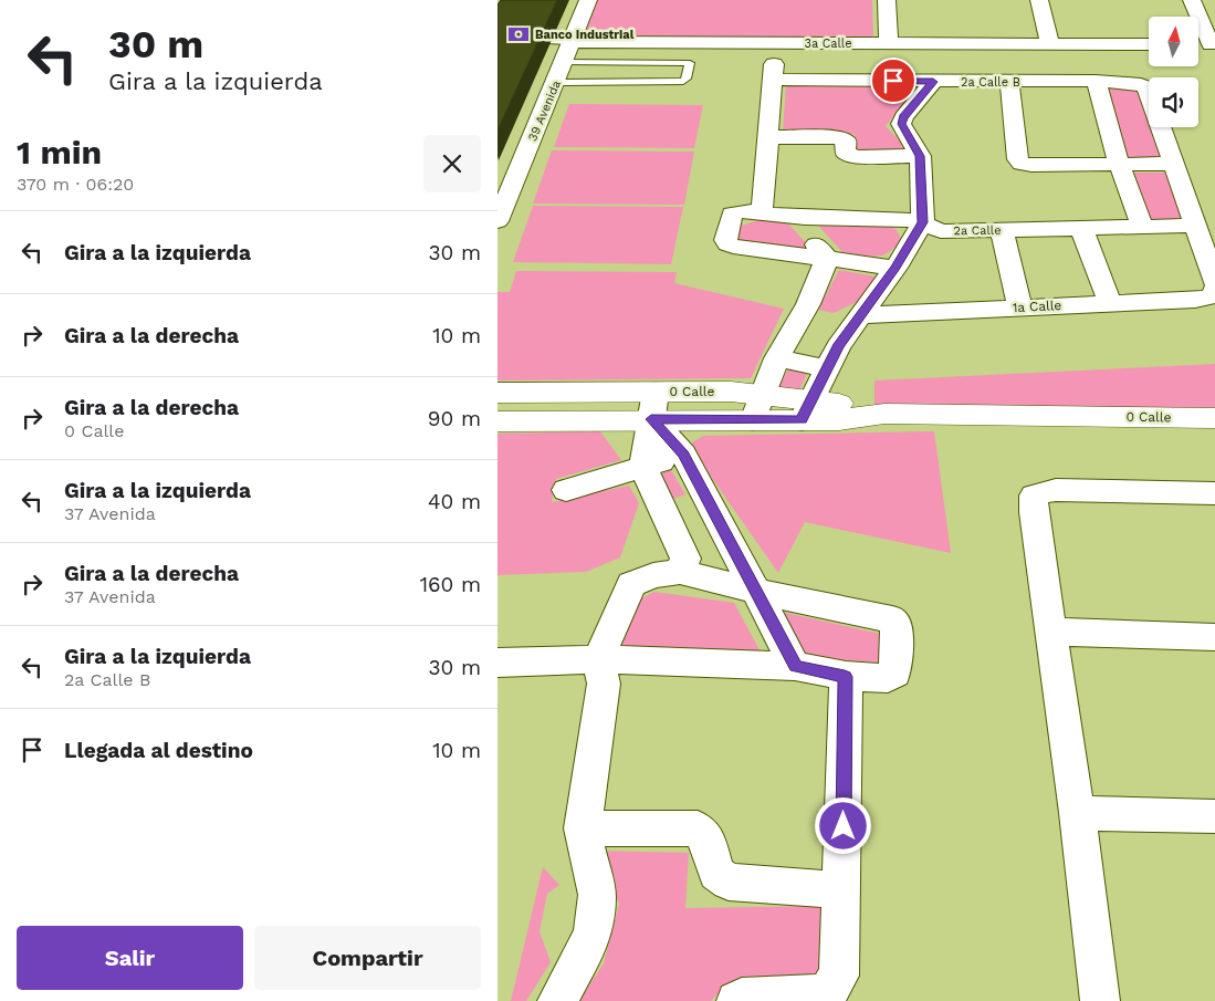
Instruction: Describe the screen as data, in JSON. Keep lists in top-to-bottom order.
{
  "streets": {
    "street": [
      "3a Calle",
      "2a Calle B",
      "39 Avenida",
      "2a Calle",
      "1a Calle",
      "0 Calle"
    ]
  },
  "crossings": [
    ["3a Calle", "39 Avenida"]
  ],
  "places": {
    "bank": ["Banco Industrial"]
  },
  "north": "top",
  "page": {
    "turn": ["30 m", "Gira a la izquierda"],
    "heading": ["1 min", "370 m · 06:20"],
    "list": [
      {
        "name": "Gira a la izquierda",
        "value": "30 m"
      },
      {
        "name": "Gira a la derecha",
        "value": "10 m"
      },
      {
        "name": "Gira a la derecha",
        "note": "0 Calle",
        "value": "90 m"
      },
      {
        "name": "Gira a la izquierda",
        "note": "37 Avenida",
        "value": "40 m"
      },
      {
        "name": "Gira a la derecha",
        "note": "37 Avenida",
        "value": "160 m"
      },
      {
        "name": "Gira a la izquierda",
        "note": "2a Calle B",
        "value": "30 m"
      },
      {
        "name": "Llegada al destino",
        "value": "10 m"
      }
    ],
    "buttons": ["Salir", "Compartir"]
  }
}
